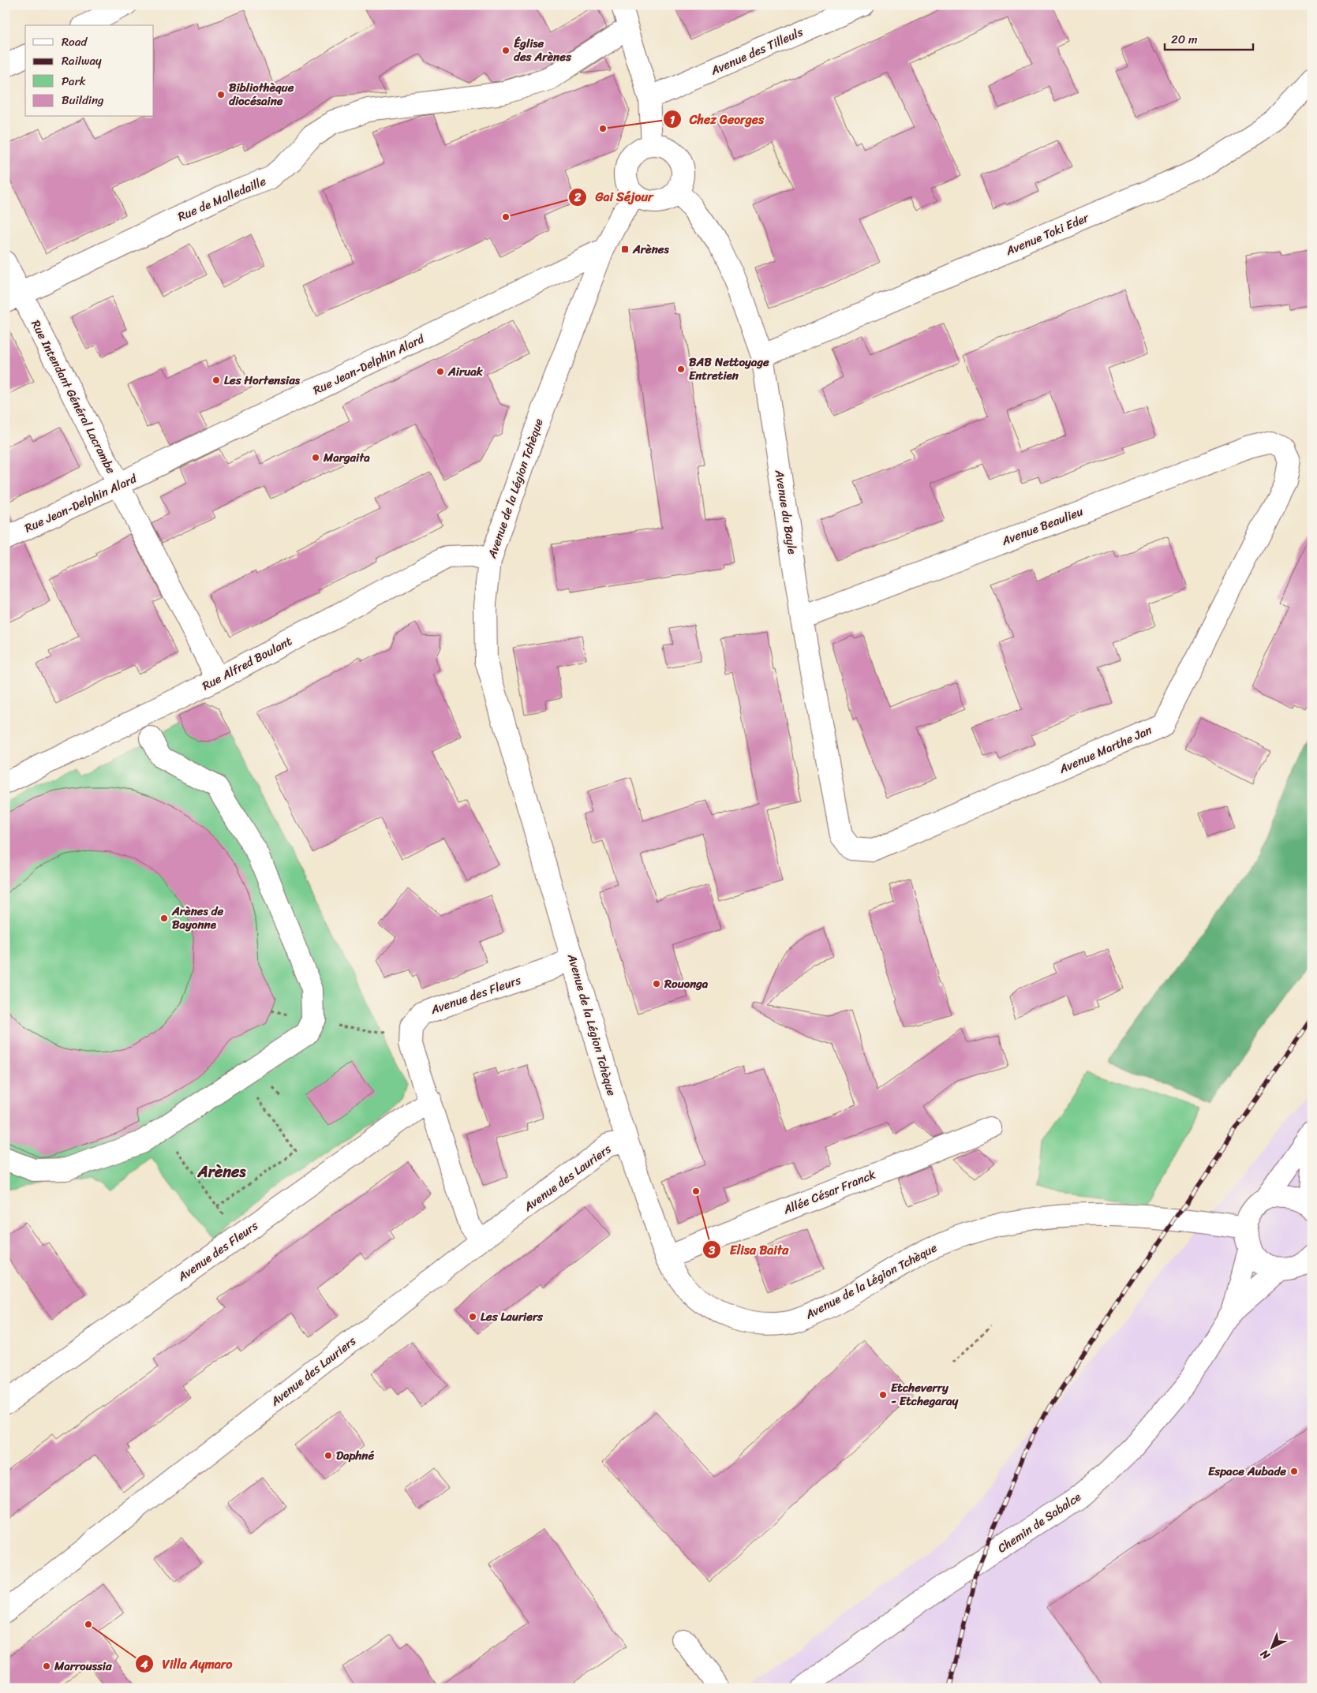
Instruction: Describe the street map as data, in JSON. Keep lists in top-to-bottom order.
{
  "streets": {
    "street": [
      "Avenue des Tilleuls",
      "Rue de Malledaille",
      "Avenue Toki Eder",
      "Rue Jean-Delphin Alard",
      "Rue Intendant Général Lacrambe",
      "Avenue de la Légion Tchèque",
      "Avenue du Bayle",
      "Avenue Beaulieu",
      "Rue Alfred Boulant",
      "Avenue Marthe Jan",
      "Avenue des Fleurs",
      "Avenue des Lauriers",
      "Allée César Franck",
      "Chemin de Sabalce"
    ]
  },
  "crossings": [
    ["Rue de Malledaille", "Rue Intendant Général Lacrambe"],
    ["Avenue Toki Eder", "Avenue du Bayle"],
    ["Rue Jean-Delphin Alard", "Rue Intendant Général Lacrambe"],
    ["Rue Jean-Delphin Alard", "Avenue de la Légion Tchèque"],
    ["Rue Intendant Général Lacrambe", "Rue Alfred Boulant"],
    ["Avenue de la Légion Tchèque", "Avenue du Bayle"],
    ["Avenue de la Légion Tchèque", "Rue Alfred Boulant"],
    ["Avenue de la Légion Tchèque", "Avenue des Fleurs"],
    ["Avenue de la Légion Tchèque", "Avenue des Lauriers"],
    ["Avenue de la Légion Tchèque", "Allée César Franck"],
    ["Avenue de la Légion Tchèque", "Chemin de Sabalce"],
    ["Avenue du Bayle", "Avenue Beaulieu"],
    ["Avenue du Bayle", "Avenue Marthe Jan"],
    ["Avenue Beaulieu", "Avenue Marthe Jan"],
    ["Avenue des Fleurs", "Avenue des Lauriers"]
  ],
  "districts": ["Arènes"],
  "places": {
    "other": [
      "Église des Arènes",
      "Bibliothèque diocésaine",
      "Chez Georges",
      "Gai Séjour",
      "BAB Nettoyage Entretien",
      "Airuak",
      "Les Hortensias",
      "Margaita",
      "Arènes de Bayonne",
      "Rouonga",
      "Elisa Baita",
      "Les Lauriers",
      "Etcheverry - Etchegaray",
      "Daphné",
      "Espace Aubade",
      "Villa Aymaro",
      "Marroussia"
    ],
    "transit": ["Arènes"]
  },
  "legend": [
    "Road",
    "Railway",
    "Park",
    "Building"
  ],
  "scale_bar": "20 m",
  "north": "bottom left"
}
